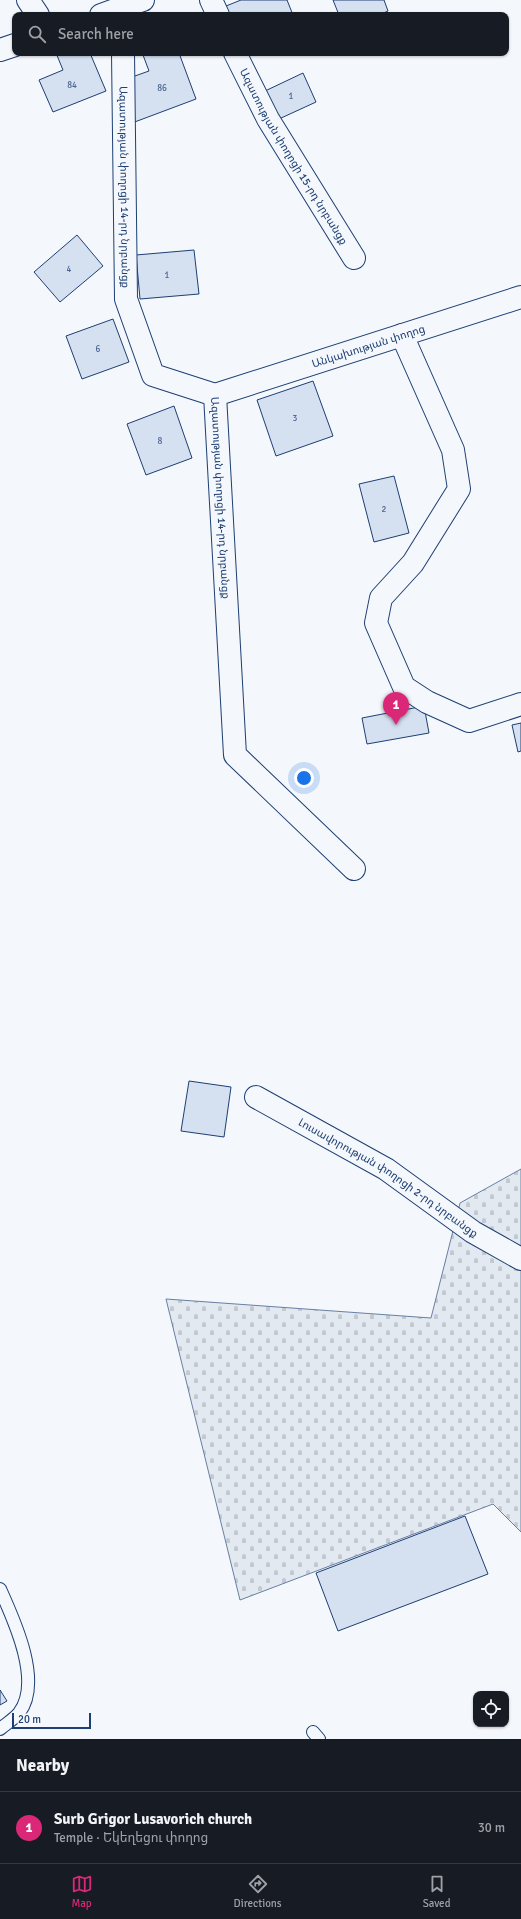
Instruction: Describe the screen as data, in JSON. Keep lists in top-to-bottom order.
{
  "streets": {
    "street": [
      "Ազատության փողոցի 15-րդ նրբանցք",
      "Ազատության փողոցի 14-րդ նրբանցք",
      "Անկախության փողոց",
      "Լուսավորության փողոցի 2-րդ նրբանցք"
    ]
  },
  "crossings": [
    ["Ազատության փողոցի 14-րդ նրբանցք", "Անկախության փողոց"]
  ],
  "house_numbers": [
    "84",
    "86",
    "1",
    "4",
    "1",
    "6",
    "3",
    "8",
    "2"
  ],
  "scale_bar": "20 m",
  "page": {
    "search": "Search here",
    "pins": "1",
    "scale": "20 m",
    "heading": "Nearby",
    "list": [
      {
        "mark": "1",
        "name": "Surb Grigor Lusavorich church",
        "note": "Temple · Եկեղեցու փողոց",
        "value": "30 m"
      }
    ],
    "nav": ["Map", "Directions", "Saved"]
  }
}
